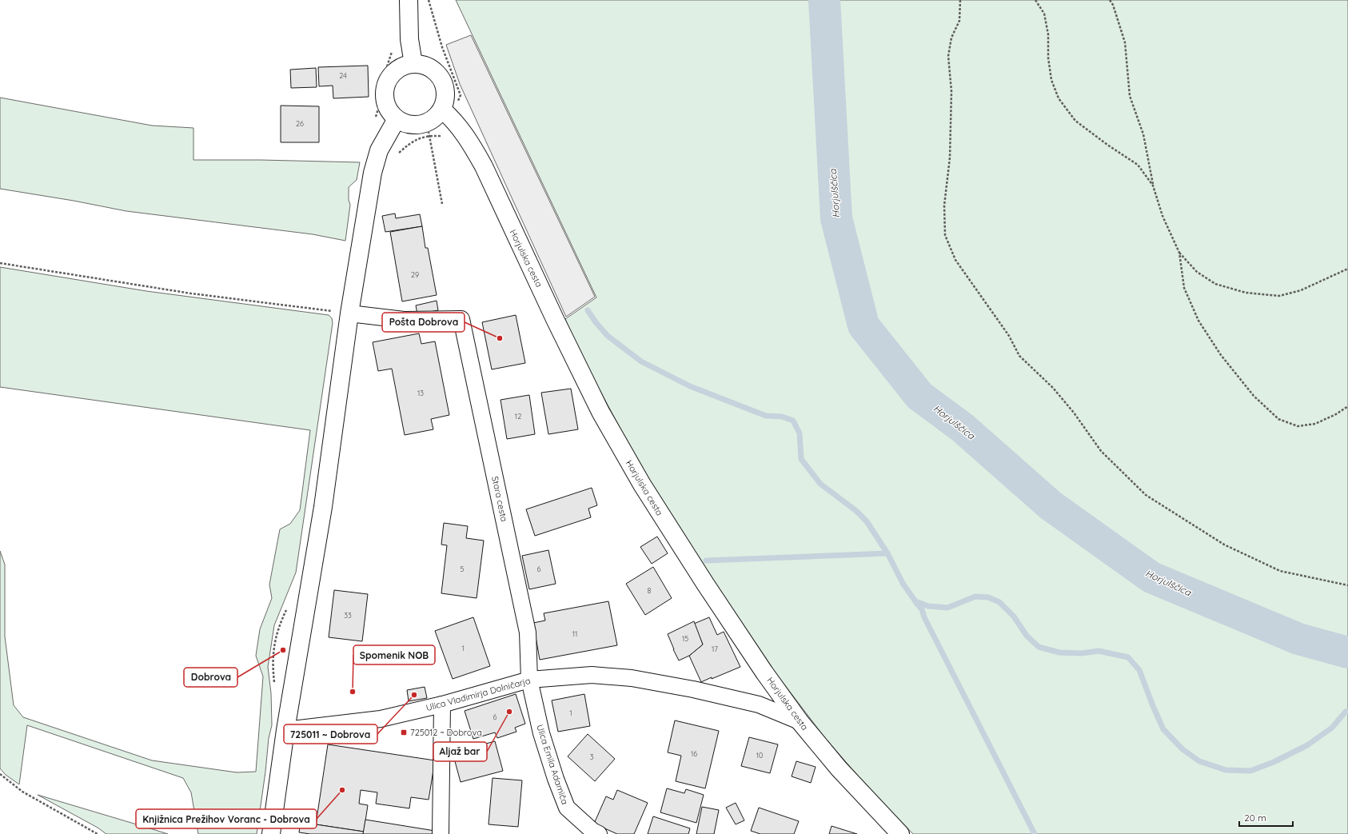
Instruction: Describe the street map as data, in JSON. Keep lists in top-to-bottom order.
{
  "streets": {
    "street": [
      "Horjulska cesta",
      "Stara cesta",
      "Ulica Vladimirja Dolničarja",
      "Ulica Emila Adamiča"
    ]
  },
  "crossings": [
    ["Horjulska cesta", "Ulica Vladimirja Dolničarja"],
    ["Stara cesta", "Ulica Vladimirja Dolničarja"],
    ["Stara cesta", "Ulica Emila Adamiča"],
    ["Ulica Vladimirja Dolničarja", "Ulica Emila Adamiča"]
  ],
  "water": ["Horjulščica"],
  "places": {
    "other": [
      "Pošta Dobrova",
      "Dobrova",
      "Spomenik NOB",
      "725011 ~ Dobrova",
      "Aljaž bar",
      "Knjižnica Prežihov Voranc - Dobrova"
    ],
    "transit": ["725012 ~ Dobrova"]
  },
  "house_numbers": [
    "24",
    "26",
    "29",
    "13",
    "12",
    "5",
    "6",
    "8",
    "33",
    "11",
    "15",
    "1",
    "17",
    "1",
    "6",
    "16",
    "10",
    "3"
  ],
  "scale_bar": "20 m"
}
